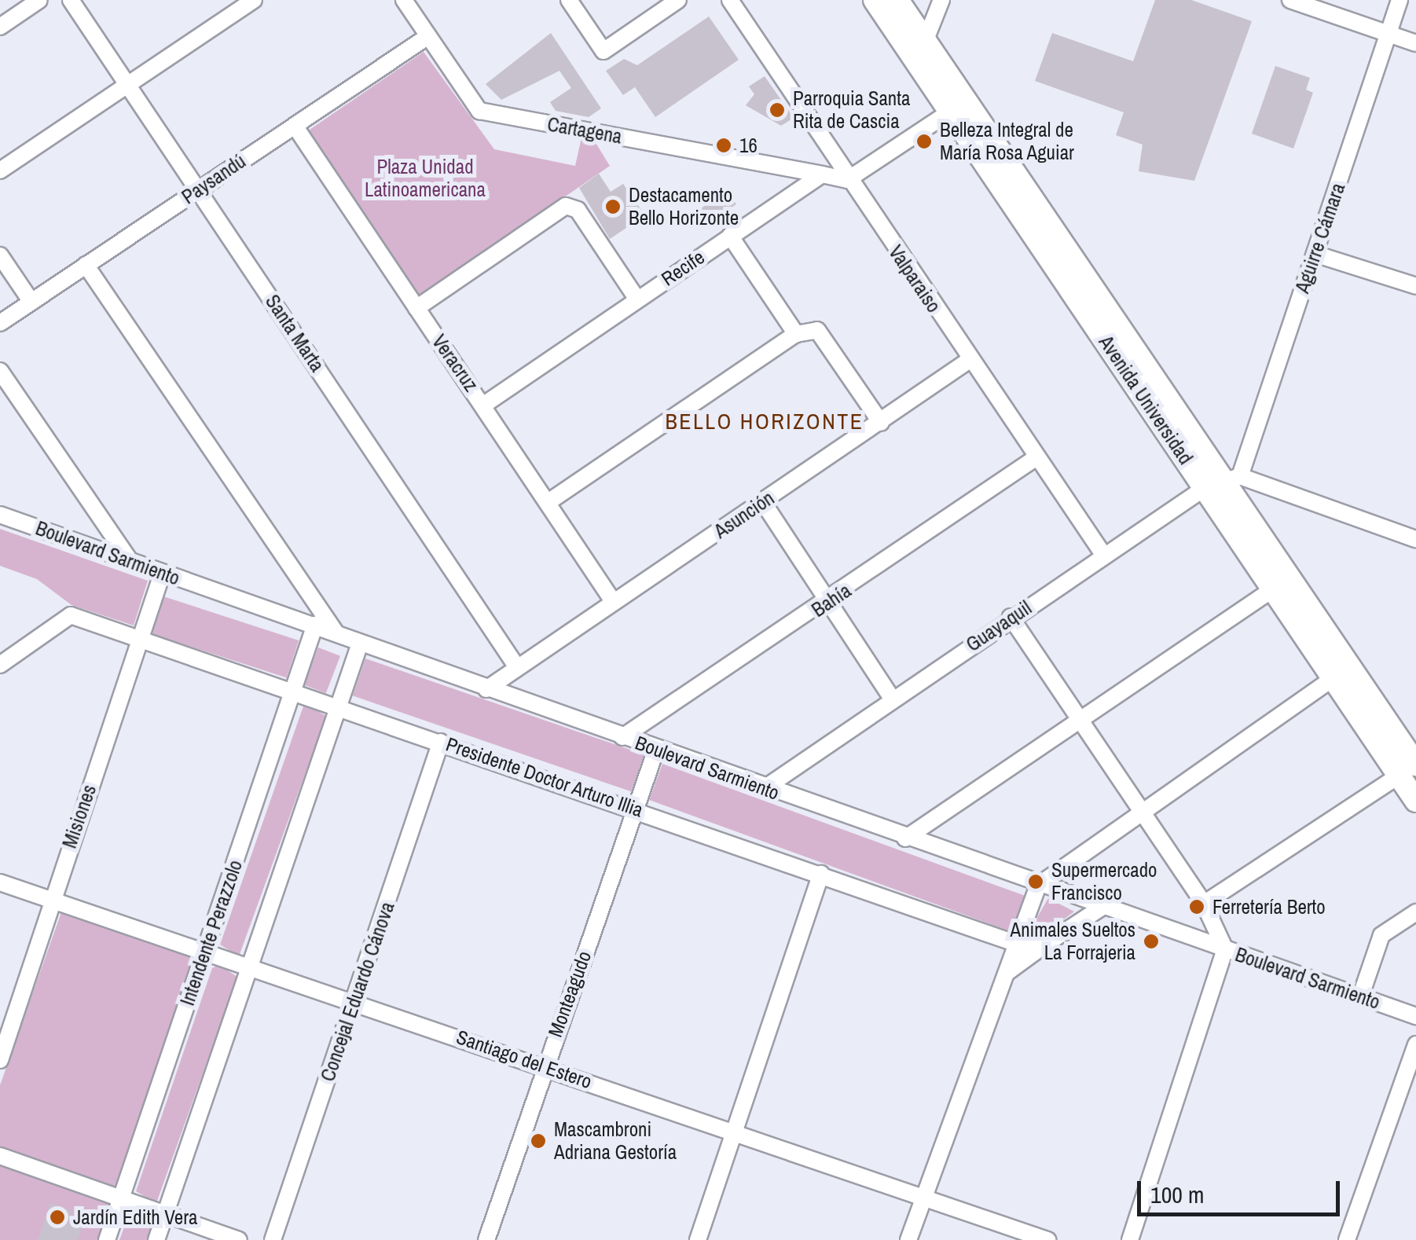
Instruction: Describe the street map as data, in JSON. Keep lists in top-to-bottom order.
{
  "streets": {
    "main road": ["Avenida Universidad"],
    "street": [
      "Cartagena",
      "Paysandú",
      "Aguirre Cámara",
      "Recife",
      "Valparaiso",
      "Santa Marta",
      "Veracruz",
      "Asunción",
      "Boulevard Sarmiento",
      "Bahía",
      "Guayaquil",
      "Presidente Doctor Arturo Illia",
      "Misiones",
      "Intendente Perazzolo",
      "Concejal Eduardo Cánova",
      "Monteagudo",
      "Santiago del Estero"
    ]
  },
  "crossings": [
    ["Cartagena", "Paysandú"],
    ["Cartagena", "Recife"],
    ["Paysandú", "Santa Marta"],
    ["Paysandú", "Veracruz"],
    ["Aguirre Cámara", "Avenida Universidad"],
    ["Aguirre Cámara", "Guayaquil"],
    ["Recife", "Veracruz"],
    ["Valparaiso", "Asunción"],
    ["Valparaiso", "Bahía"],
    ["Valparaiso", "Guayaquil"],
    ["Santa Marta", "Asunción"],
    ["Veracruz", "Asunción"],
    ["Avenida Universidad", "Guayaquil"],
    ["Asunción", "Boulevard Sarmiento"],
    ["Boulevard Sarmiento", "Bahía"],
    ["Boulevard Sarmiento", "Guayaquil"],
    ["Boulevard Sarmiento", "Misiones"],
    ["Boulevard Sarmiento", "Intendente Perazzolo"],
    ["Boulevard Sarmiento", "Monteagudo"],
    ["Presidente Doctor Arturo Illia", "Misiones"],
    ["Presidente Doctor Arturo Illia", "Intendente Perazzolo"],
    ["Presidente Doctor Arturo Illia", "Concejal Eduardo Cánova"],
    ["Presidente Doctor Arturo Illia", "Monteagudo"],
    ["Misiones", "Santiago del Estero"],
    ["Intendente Perazzolo", "Santiago del Estero"],
    ["Concejal Eduardo Cánova", "Santiago del Estero"],
    ["Monteagudo", "Santiago del Estero"]
  ],
  "districts": ["BELLO HORIZONTE"],
  "parks": ["Plaza Unidad Latinoamericana"],
  "places": [
    "Parroquia Santa Rita de Cascia",
    "Belleza Integral de María Rosa Aguiar",
    "16",
    "Destacamento Bello Horizonte",
    "Supermercado Francisco",
    "Ferretería Berto",
    "Animales Sueltos La Forrajeria",
    "Mascambroni Adriana Gestoría",
    "Jardín Edith Vera"
  ],
  "scale_bar": "100 m"
}
